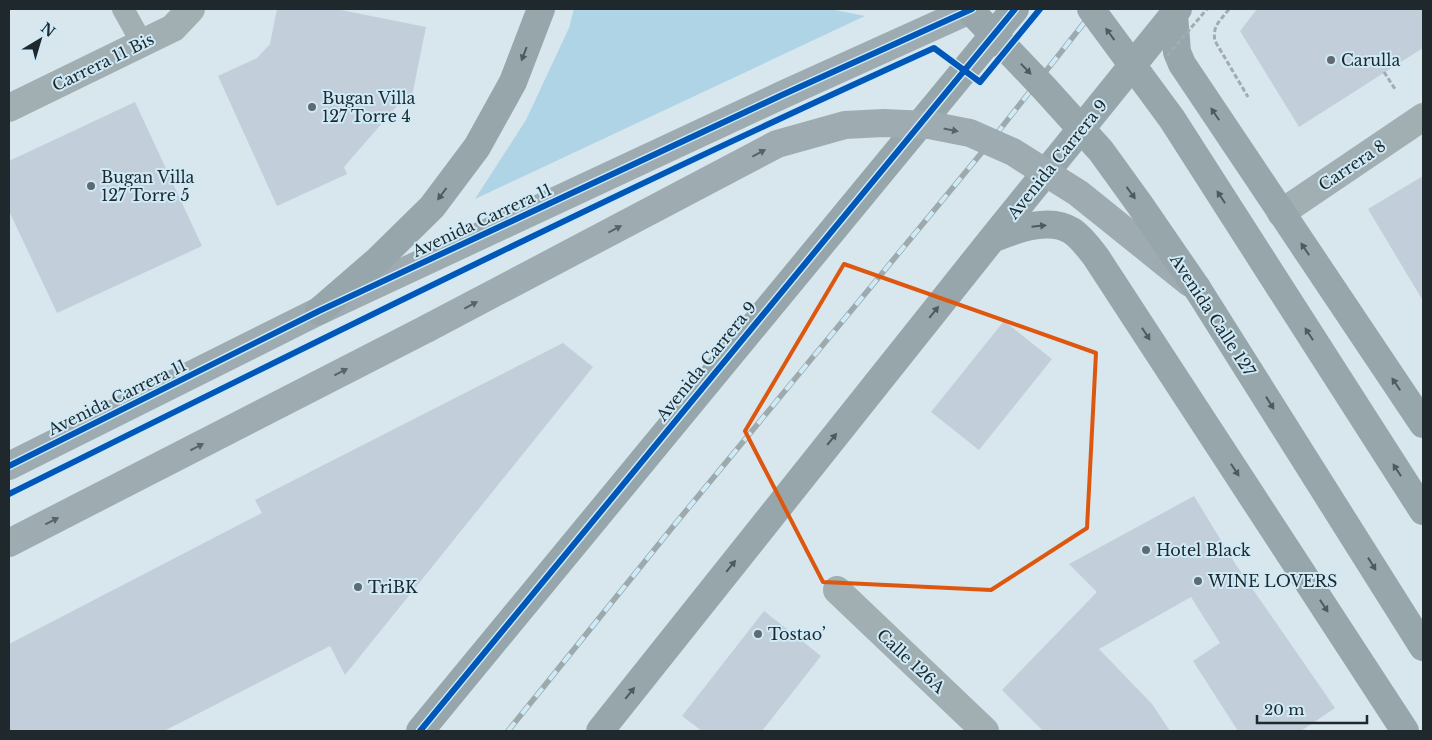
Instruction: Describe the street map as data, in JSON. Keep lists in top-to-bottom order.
{
  "streets": {
    "main road": ["Avenida Carrera 9", "Avenida Carrera 11", "Avenida Calle 127"],
    "street": ["Carrera 11 Bis", "Carrera 8", "Calle 126A"]
  },
  "crossings": [
    ["Avenida Carrera 11", "Avenida Calle 127"]
  ],
  "places": [
    "Carulla",
    "Bugan Villa 127 Torre 4",
    "Bugan Villa 127 Torre 5",
    "Hotel Black",
    "WINE LOVERS",
    "TriBK",
    "Tostao’"
  ],
  "scale_bar": "20 m",
  "north": "top right"
}
